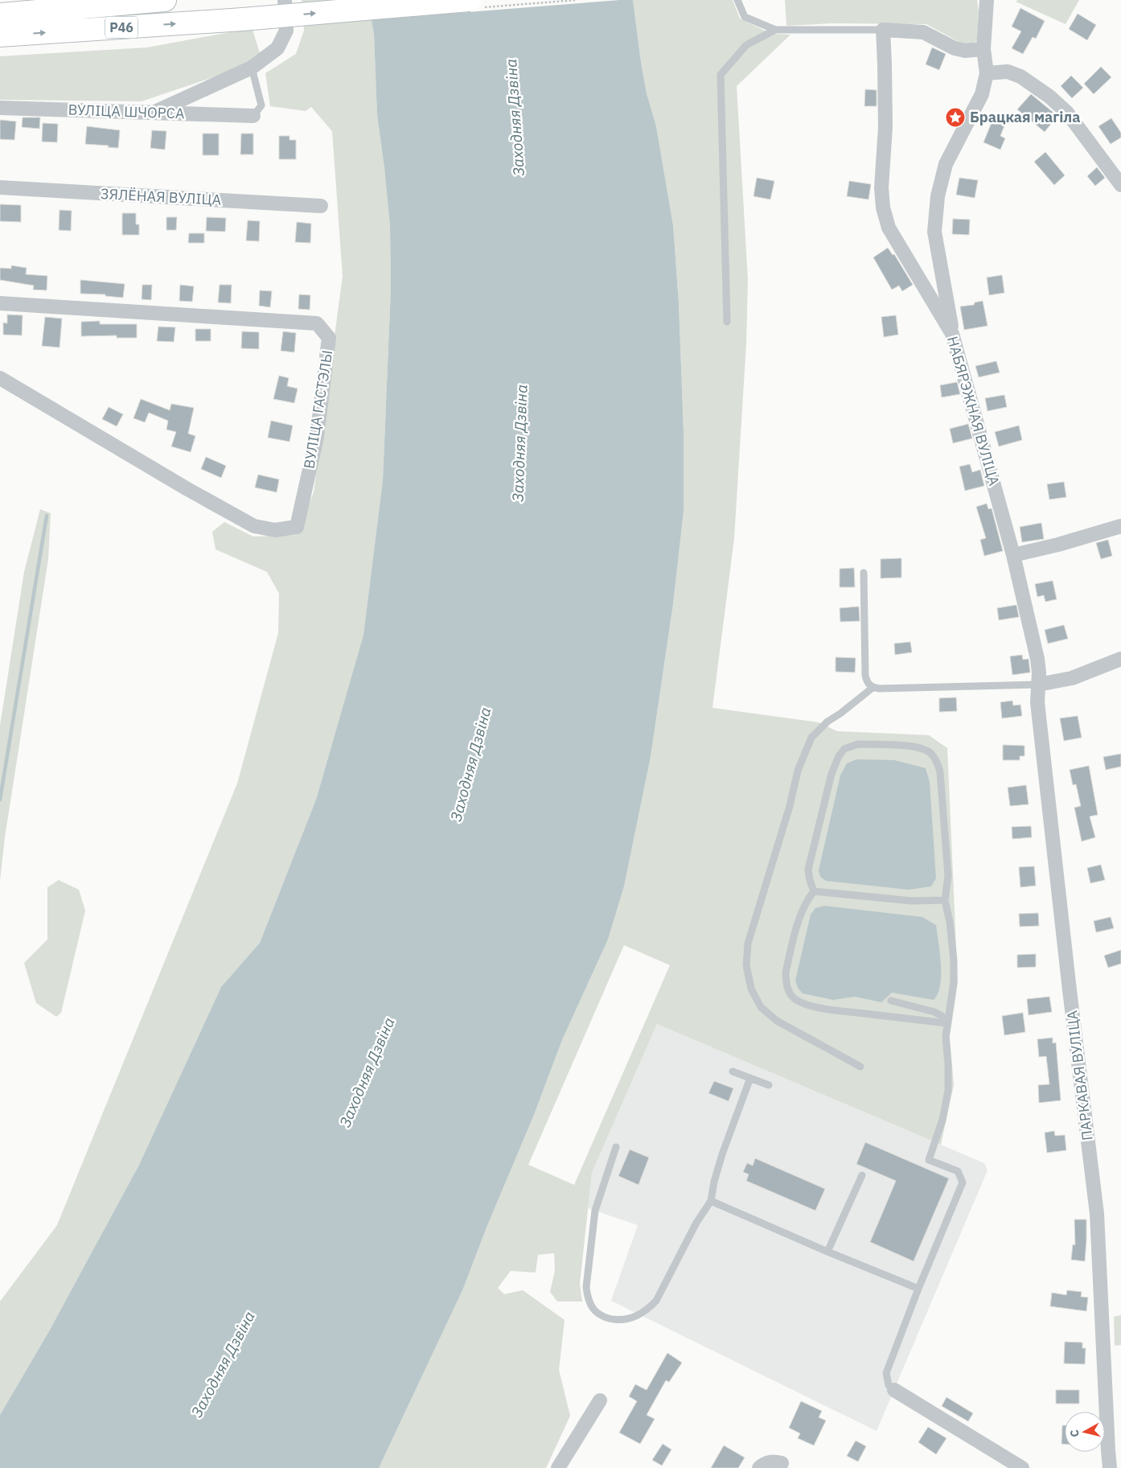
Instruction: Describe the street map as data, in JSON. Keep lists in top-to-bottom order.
{
  "streets": {
    "main road": ["Р46"],
    "street": [
      "ВУЛІЦА ШЧОРСА",
      "ЗЯЛЁНАЯ ВУЛІЦА",
      "ВУЛІЦА ГАСТЭЛЫ",
      "НАБЯРЭЖНАЯ ВУЛІЦА",
      "ПАРКАВАЯ ВУЛІЦА"
    ]
  },
  "crossings": [
    ["НАБЯРЭЖНАЯ ВУЛІЦА", "ПАРКАВАЯ ВУЛІЦА"]
  ],
  "water": ["Заходняя Дзвіна"],
  "places": {
    "place": ["Брацкая магіла"]
  },
  "north": "left"
}
